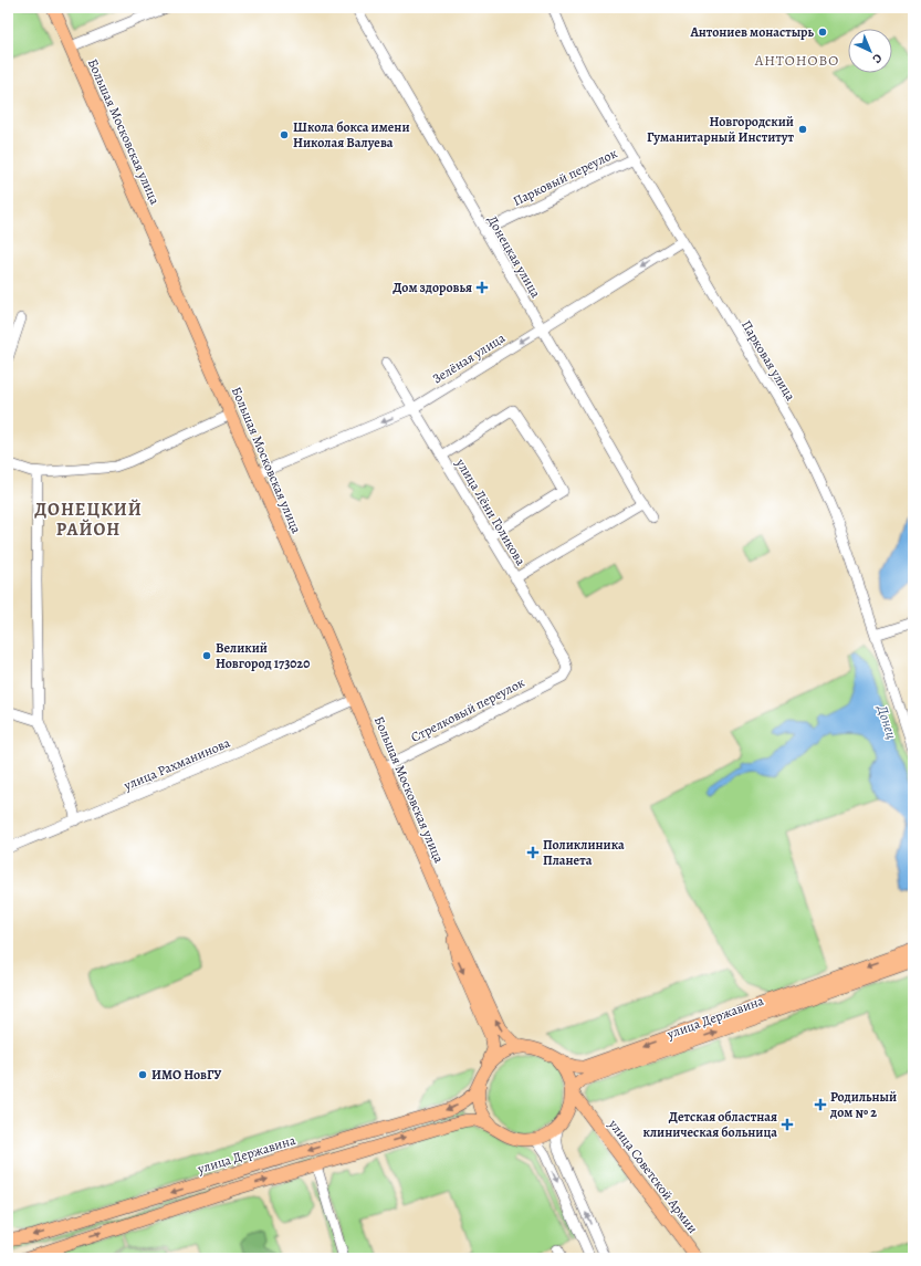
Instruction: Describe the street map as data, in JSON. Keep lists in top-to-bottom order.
{
  "streets": {
    "main road": ["Большая Московская улица", "улица Державина", "улица Советской Армии"],
    "street": [
      "Парковый переулок",
      "Донецкая улица",
      "Зелёная улица",
      "Парковая улица",
      "улица Лёни Голикова",
      "Стрелковый переулок",
      "улица Рахманинова"
    ]
  },
  "crossings": [
    ["Большая Московская улица", "Зелёная улица"],
    ["Большая Московская улица", "Стрелковый переулок"],
    ["Большая Московская улица", "улица Рахманинова"],
    ["Большая Московская улица", "улица Державина"],
    ["Большая Московская улица", "улица Советской Армии"],
    ["Парковый переулок", "Донецкая улица"],
    ["Парковый переулок", "Парковая улица"],
    ["Донецкая улица", "Зелёная улица"],
    ["Зелёная улица", "Парковая улица"],
    ["Зелёная улица", "улица Лёни Голикова"],
    ["улица Лёни Голикова", "Стрелковый переулок"],
    ["улица Державина", "улица Советской Армии"]
  ],
  "one_way": ["Зелёная улица"],
  "districts": ["АНТОНОВО", "ДОНЕЦКИЙ РАЙОН"],
  "water": ["Донец"],
  "places": {
    "other": [
      "Антониев монастырь",
      "Новгородский Гуманитарный Институт",
      "Школа бокса имени Николая Валуева",
      "Великий Новгород 173020",
      "ИМО НовГУ"
    ],
    "health": [
      "Дом здоровья",
      "Поликлиника Планета",
      "Родильный дом № 2",
      "Детская областная клиническая больница"
    ]
  },
  "north": "bottom right"
}
